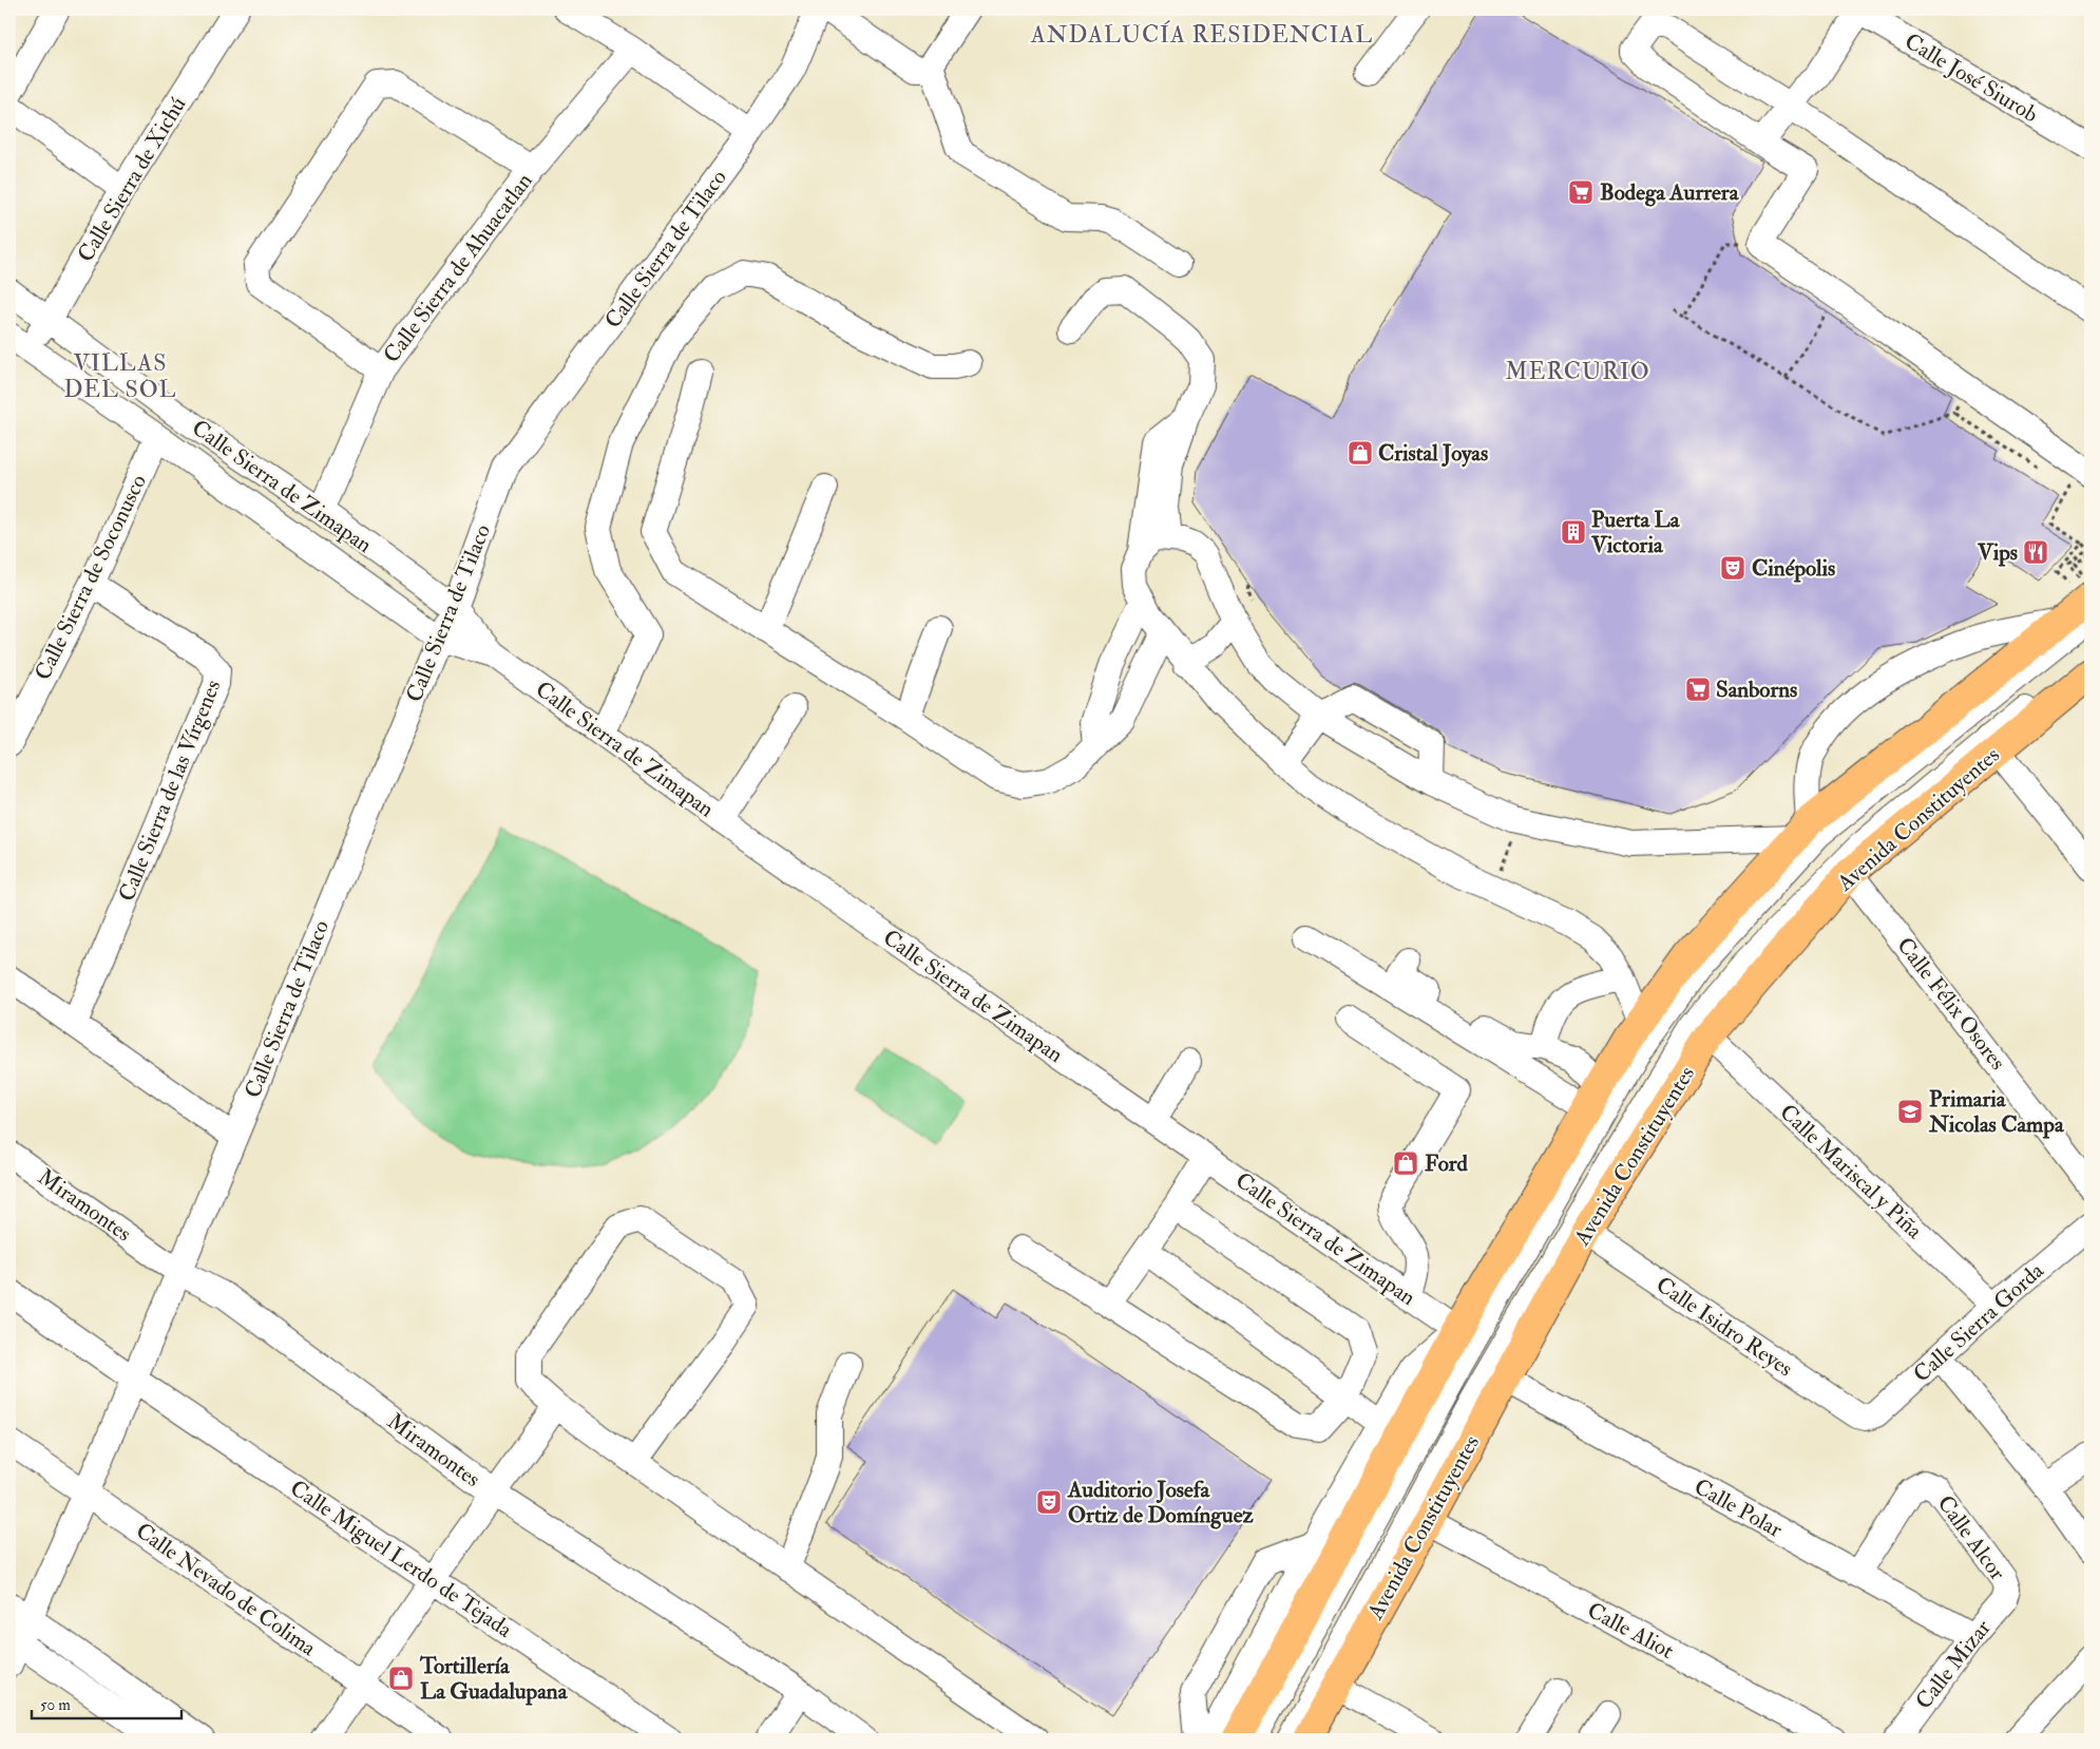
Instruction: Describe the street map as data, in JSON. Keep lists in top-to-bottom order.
{
  "streets": {
    "main road": ["Avenida Constituyentes"],
    "street": [
      "Calle José Siurob",
      "Calle Sierra de Xichú",
      "Calle Sierra de Tilaco",
      "Calle Sierra de Ahuacatlan",
      "Calle Sierra de Zimapan",
      "Calle Sierra de Soconusco",
      "Calle Sierra de las Vírgenes",
      "Calle Félix Osores",
      "Calle Mariscal y Piña",
      "Miramontes",
      "Calle Sierra Gorda",
      "Calle Isidro Reyes",
      "Calle Polar",
      "Calle Alcor",
      "Calle Miguel Lerdo de Tejada",
      "Calle Nevado de Colima",
      "Calle Aliot",
      "Calle Mizar"
    ]
  },
  "crossings": [
    ["Calle Sierra de Xichú", "Calle Sierra de Zimapan"],
    ["Calle Sierra de Tilaco", "Calle Sierra de Zimapan"],
    ["Calle Sierra de Tilaco", "Miramontes"],
    ["Calle Sierra de Tilaco", "Calle Miguel Lerdo de Tejada"],
    ["Calle Sierra de Tilaco", "Calle Nevado de Colima"],
    ["Calle Sierra de Ahuacatlan", "Calle Sierra de Zimapan"],
    ["Calle Sierra de Zimapan", "Calle Sierra de Soconusco"],
    ["Calle Sierra de Soconusco", "Calle Sierra de las Vírgenes"],
    ["Avenida Constituyentes", "Calle Félix Osores"],
    ["Avenida Constituyentes", "Calle Mariscal y Piña"],
    ["Avenida Constituyentes", "Calle Isidro Reyes"],
    ["Avenida Constituyentes", "Calle Polar"],
    ["Avenida Constituyentes", "Calle Aliot"],
    ["Calle Mariscal y Piña", "Calle Sierra Gorda"],
    ["Calle Sierra Gorda", "Calle Isidro Reyes"],
    ["Calle Polar", "Calle Alcor"],
    ["Calle Polar", "Calle Mizar"],
    ["Calle Alcor", "Calle Mizar"]
  ],
  "districts": ["ANDALUCÍA RESIDENCIAL", "VILLAS DEL SOL", "MERCURIO"],
  "places": {
    "supermarket": ["Bodega Aurrera", "Sanborns"],
    "shop": ["Cristal Joyas", "Ford", "Tortillería La Guadalupana"],
    "building": ["Puerta La Victoria"],
    "restaurant": ["Vips"],
    "theatre": ["Cinépolis", "Auditorio Josefa Ortiz de Domínguez"],
    "school or university": ["Primaria Nicolas Campa"]
  },
  "scale_bar": "50 m"
}
